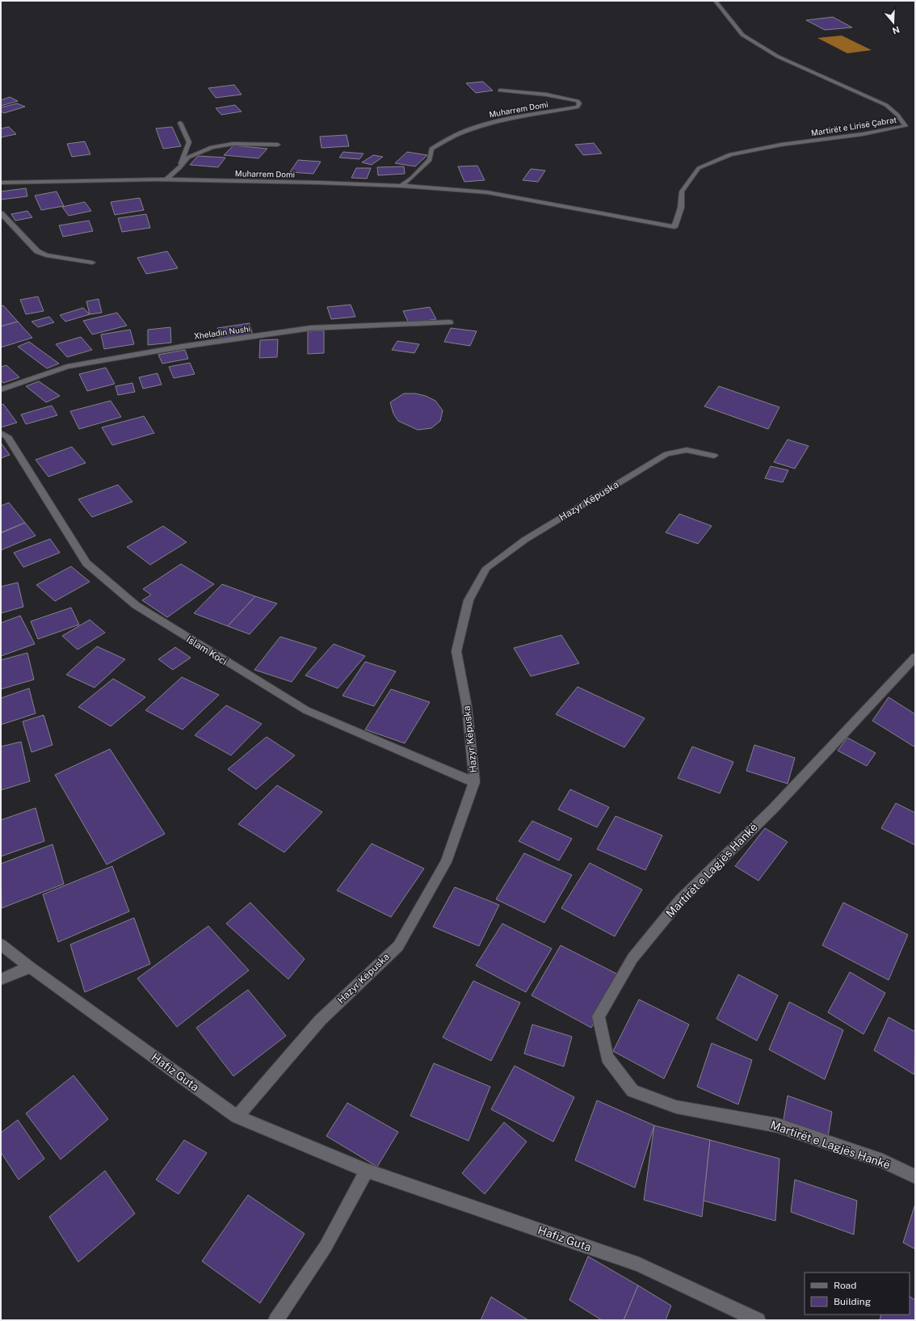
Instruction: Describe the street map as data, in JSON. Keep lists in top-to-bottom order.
{
  "streets": {
    "street": [
      "Muharrem Domi",
      "Martirët e Lirisë Çabrat",
      "Xheladin Nushi",
      "Hazyr Këpuska",
      "Islam Koci",
      "Martirët e Lagjës Hankë",
      "Hafiz Guta"
    ]
  },
  "crossings": [
    ["Muharrem Domi", "Martirët e Lirisë Çabrat"],
    ["Hazyr Këpuska", "Islam Koci"],
    ["Hazyr Këpuska", "Hafiz Guta"]
  ],
  "legend": ["Road", "Building"],
  "north": "bottom"
}
